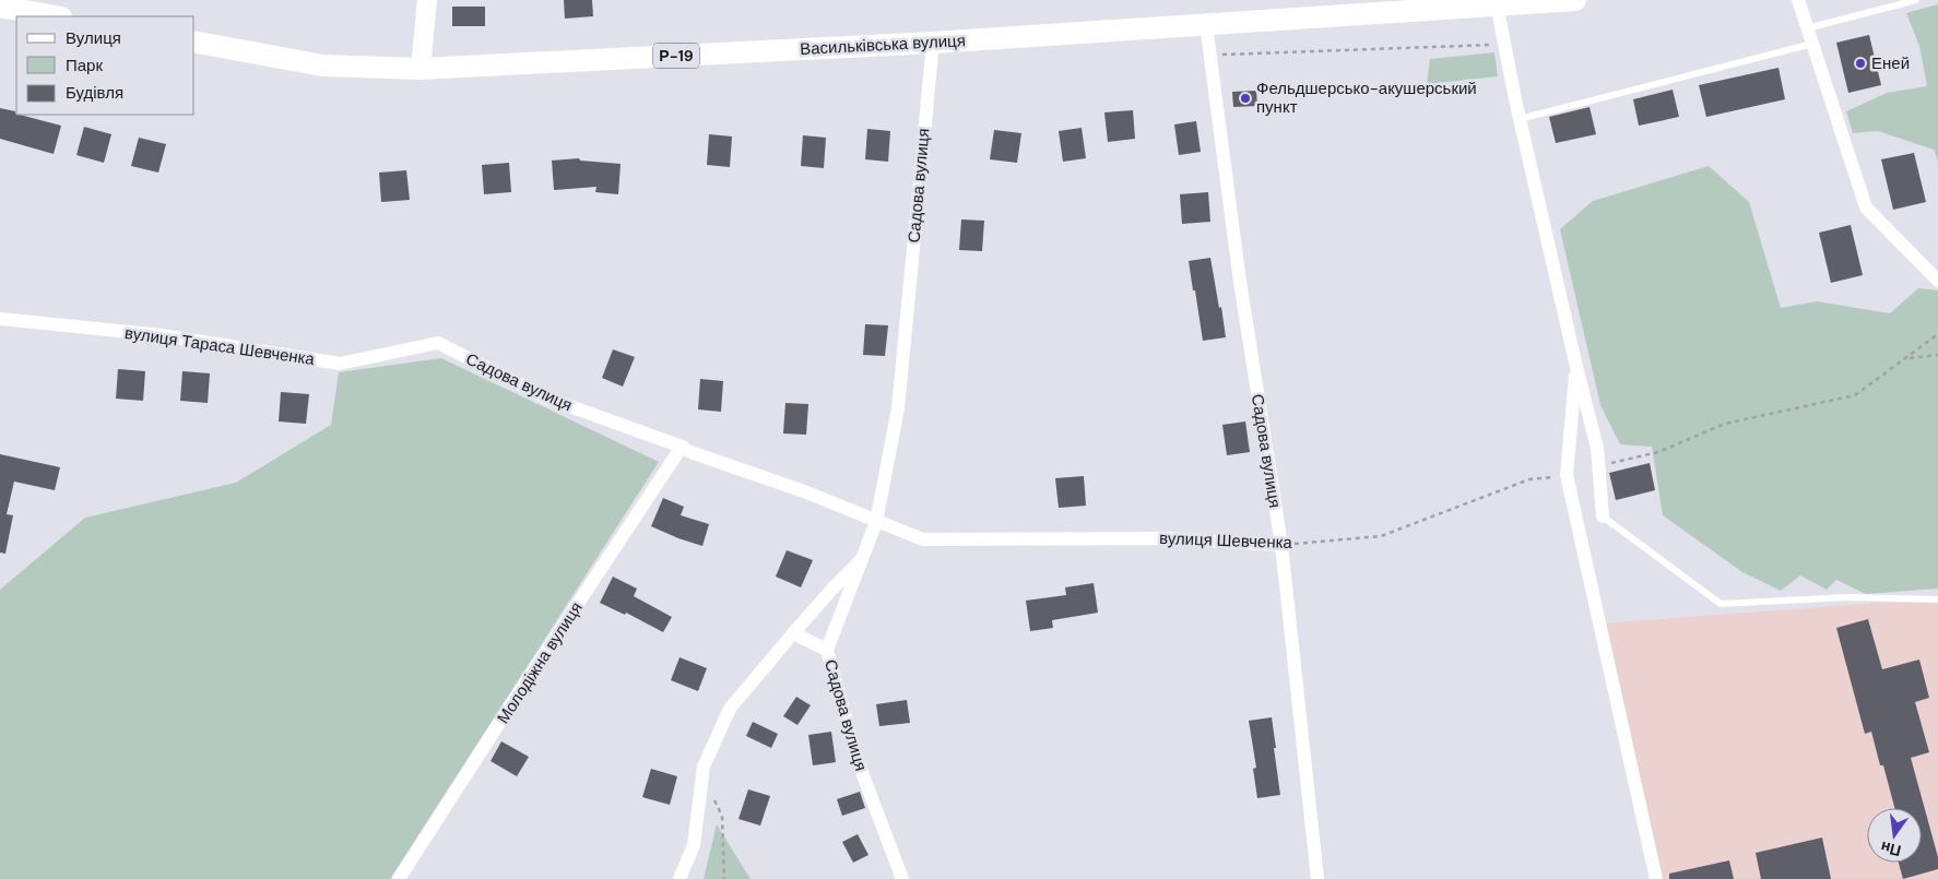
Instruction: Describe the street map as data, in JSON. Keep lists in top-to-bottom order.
{
  "streets": {
    "main road": ["Васильківська вулиця", "Р-19"],
    "street": [
      "Садова вулиця",
      "вулиця Тараса Шевченка",
      "вулиця Шевченка",
      "Молодіжна вулиця"
    ]
  },
  "crossings": [
    ["Васильківська вулиця", "Садова вулиця"],
    ["Садова вулиця", "вулиця Тараса Шевченка"],
    ["Садова вулиця", "вулиця Шевченка"],
    ["Садова вулиця", "Молодіжна вулиця"]
  ],
  "places": ["Еней", "Фельдшерсько-акушерський пункт"],
  "legend": ["Вулиця", "Парк", "Будівля"],
  "north": "bottom"
}
